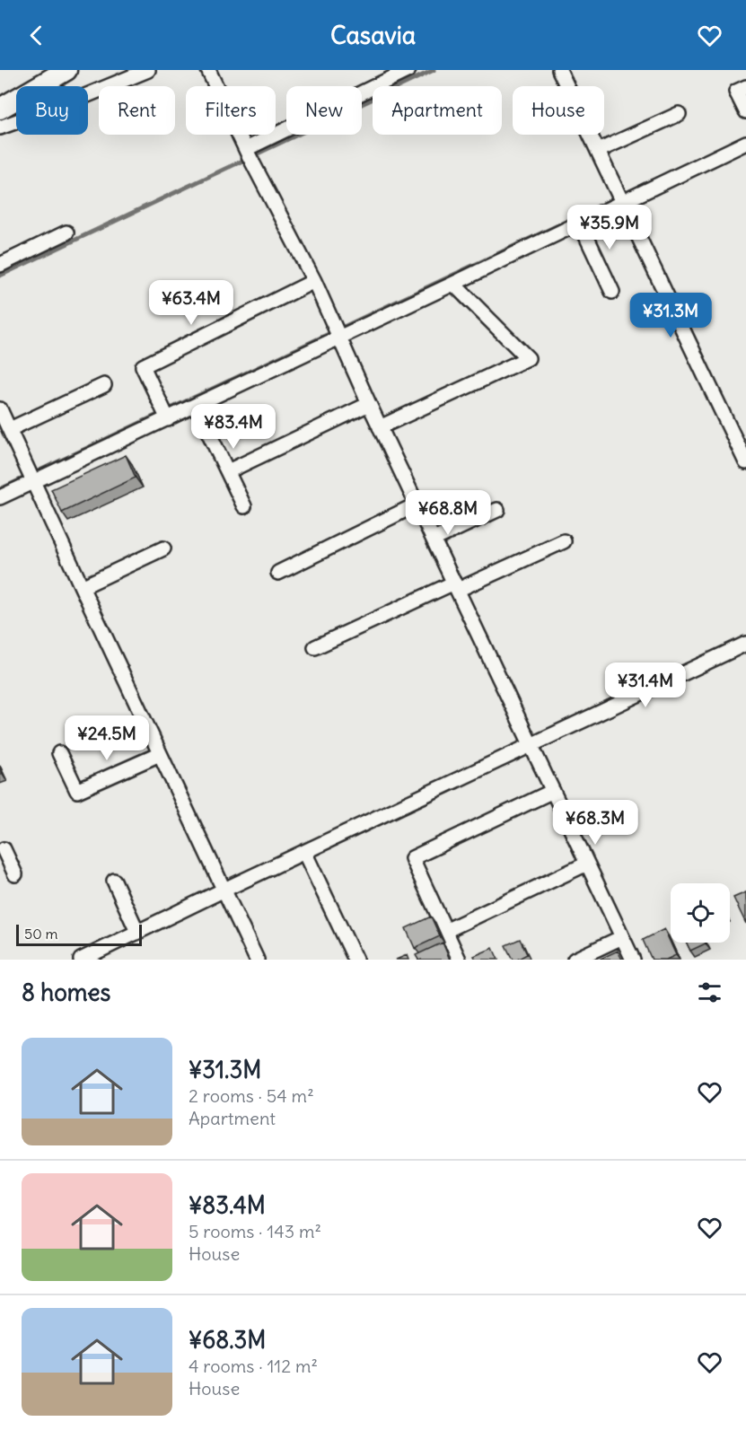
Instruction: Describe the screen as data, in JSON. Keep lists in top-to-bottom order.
{
  "scale_bar": "50 m",
  "page": {
    "header": "Casavia",
    "chip": [
      "Buy",
      "Rent",
      "Filters",
      "New",
      "Apartment",
      "House"
    ],
    "price": [
      "¥35.9M",
      "¥63.4M",
      "¥31.3M",
      "¥83.4M",
      "¥68.8M",
      "¥31.4M",
      "¥24.5M",
      "¥68.3M"
    ],
    "scale": "50 m",
    "heading": "8 homes",
    "list": [
      {
        "name": "¥31.3M",
        "note": "2 rooms · 54 m² · Apartment"
      },
      {
        "name": "¥83.4M",
        "note": "5 rooms · 143 m² · House"
      },
      {
        "name": "¥68.3M",
        "note": "4 rooms · 112 m² · House"
      }
    ]
  }
}
